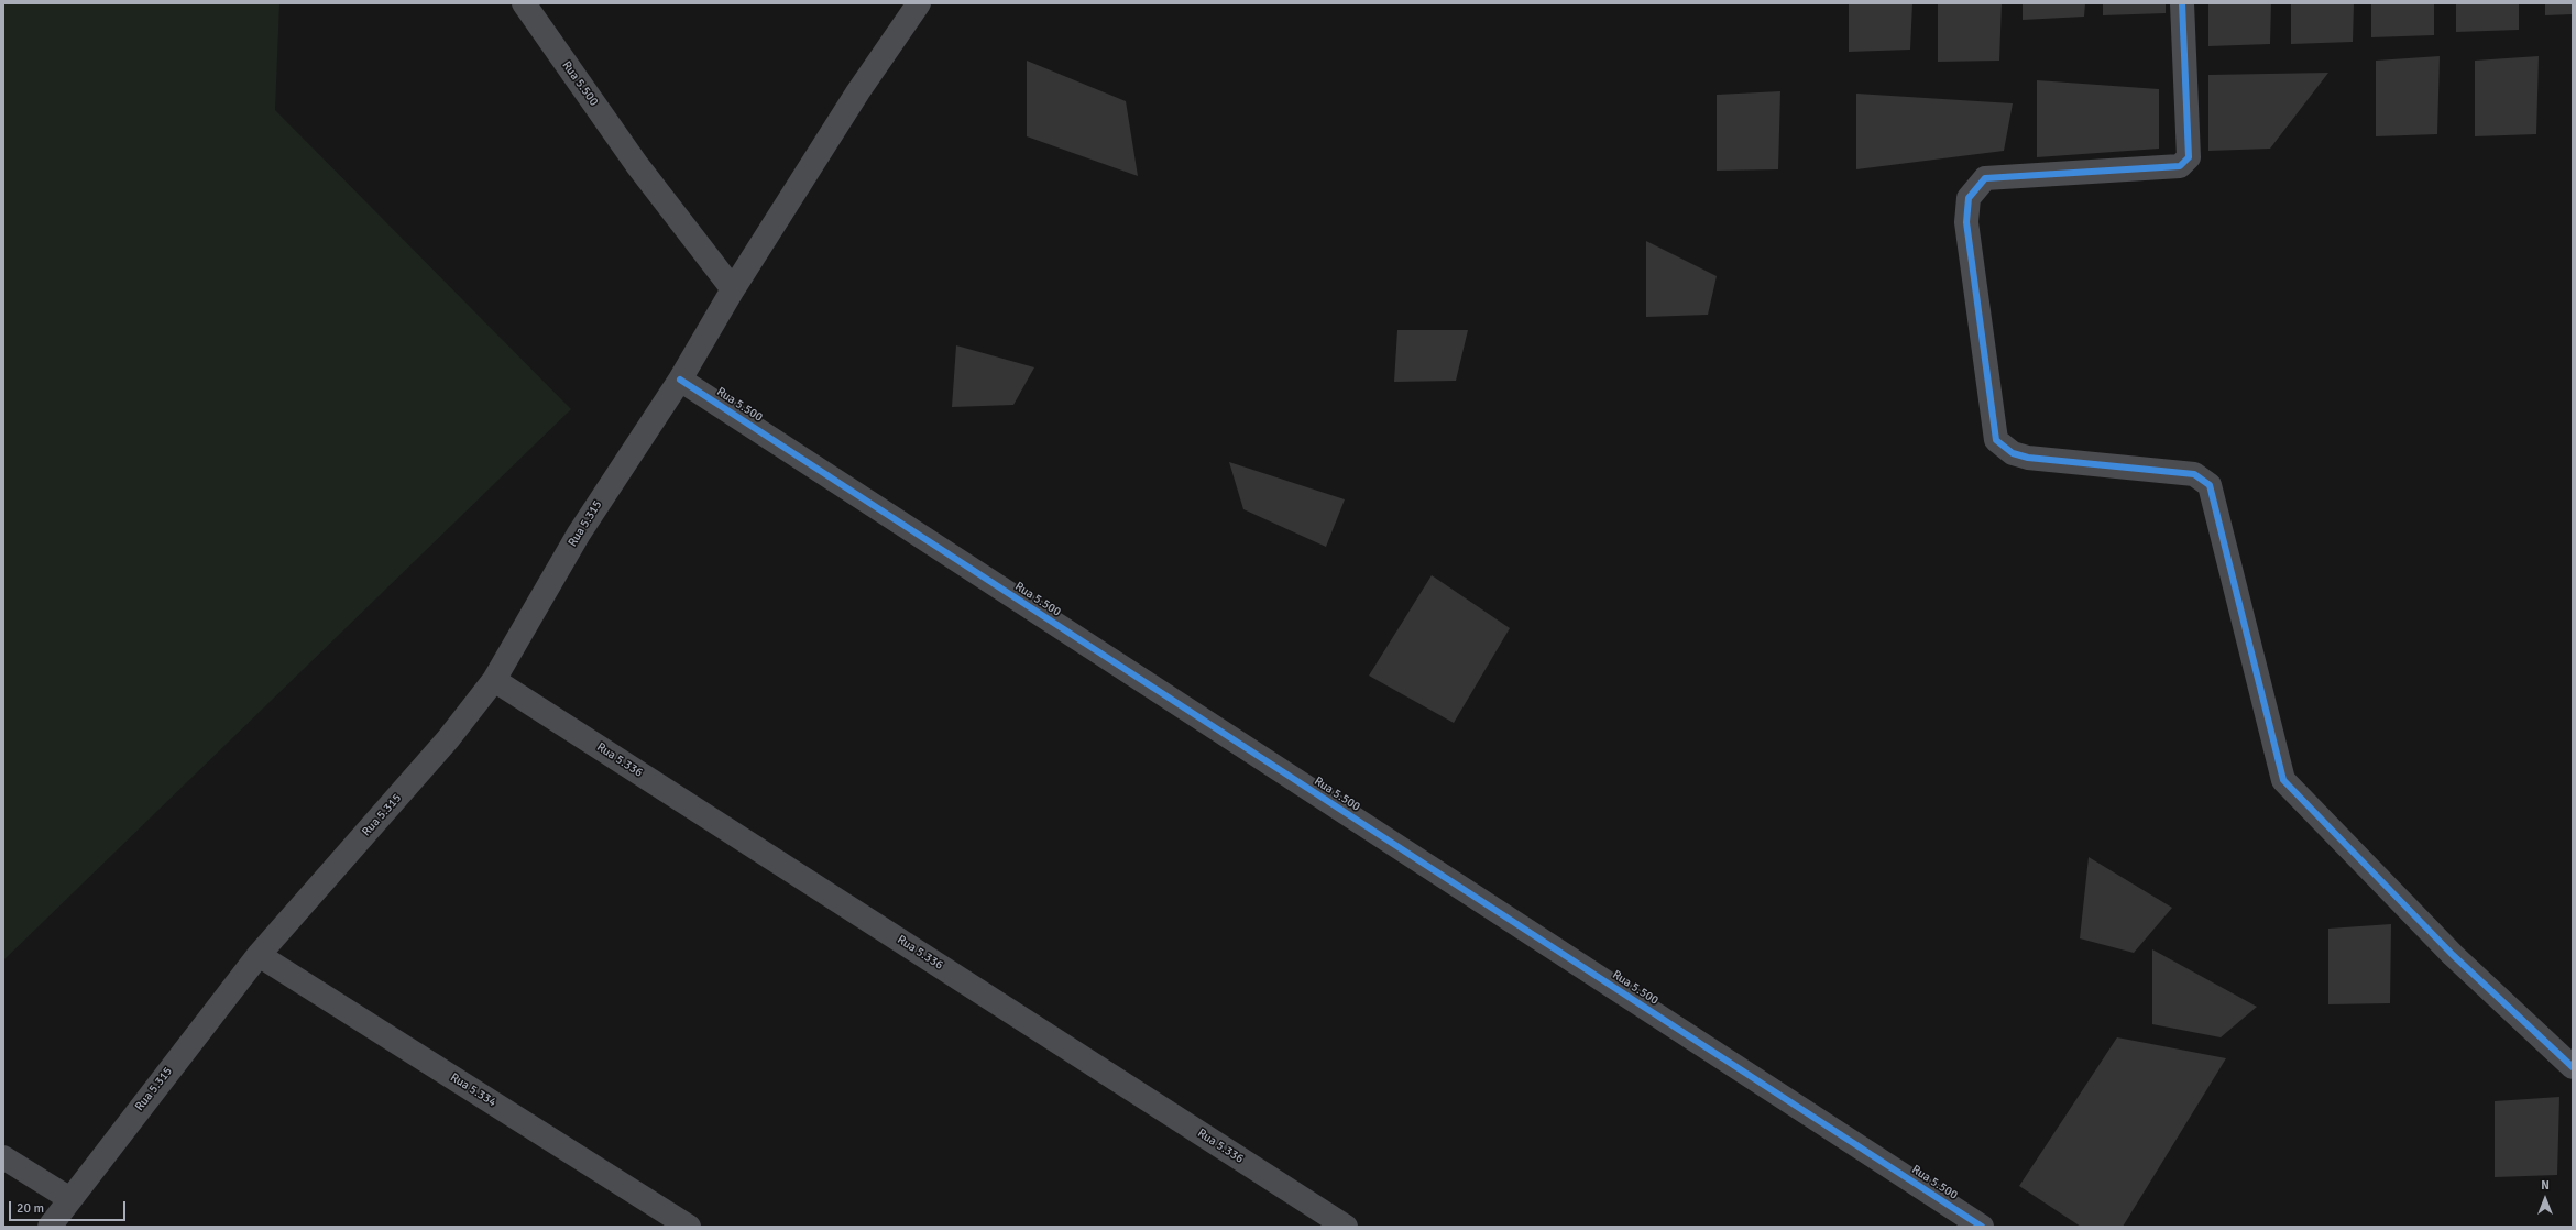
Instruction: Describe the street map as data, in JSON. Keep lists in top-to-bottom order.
{
  "streets": {
    "street": [
      "Rua 5.500",
      "Rua 5.315",
      "Rua 5.336",
      "Rua 5.334"
    ]
  },
  "crossings": [
    ["Rua 5.500", "Rua 5.315"],
    ["Rua 5.315", "Rua 5.336"],
    ["Rua 5.315", "Rua 5.334"]
  ],
  "scale_bar": "20 m",
  "north": "top"
}
